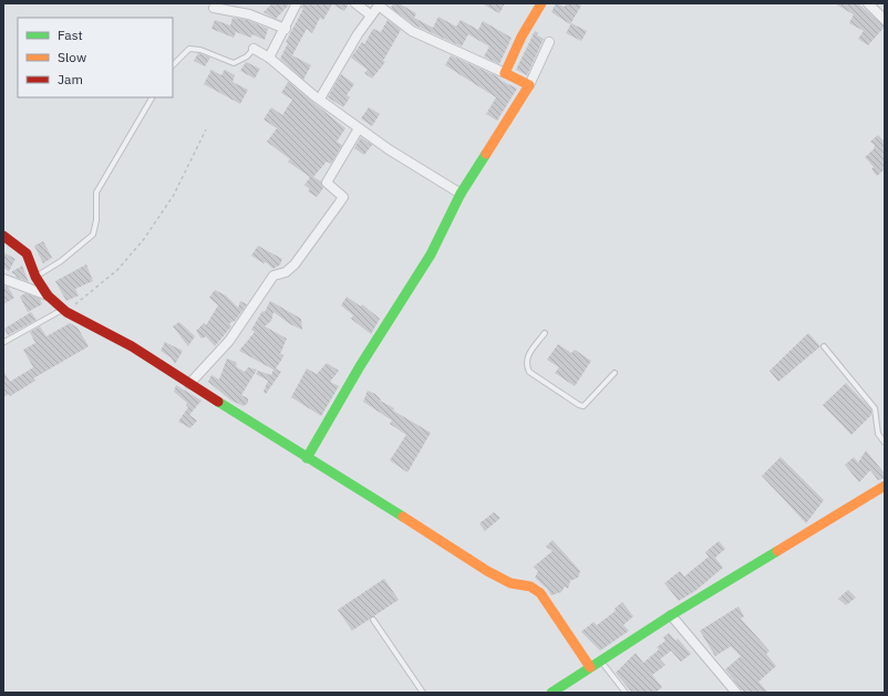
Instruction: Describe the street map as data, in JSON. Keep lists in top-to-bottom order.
{
  "legend": ["Fast", "Slow", "Jam"]
}
